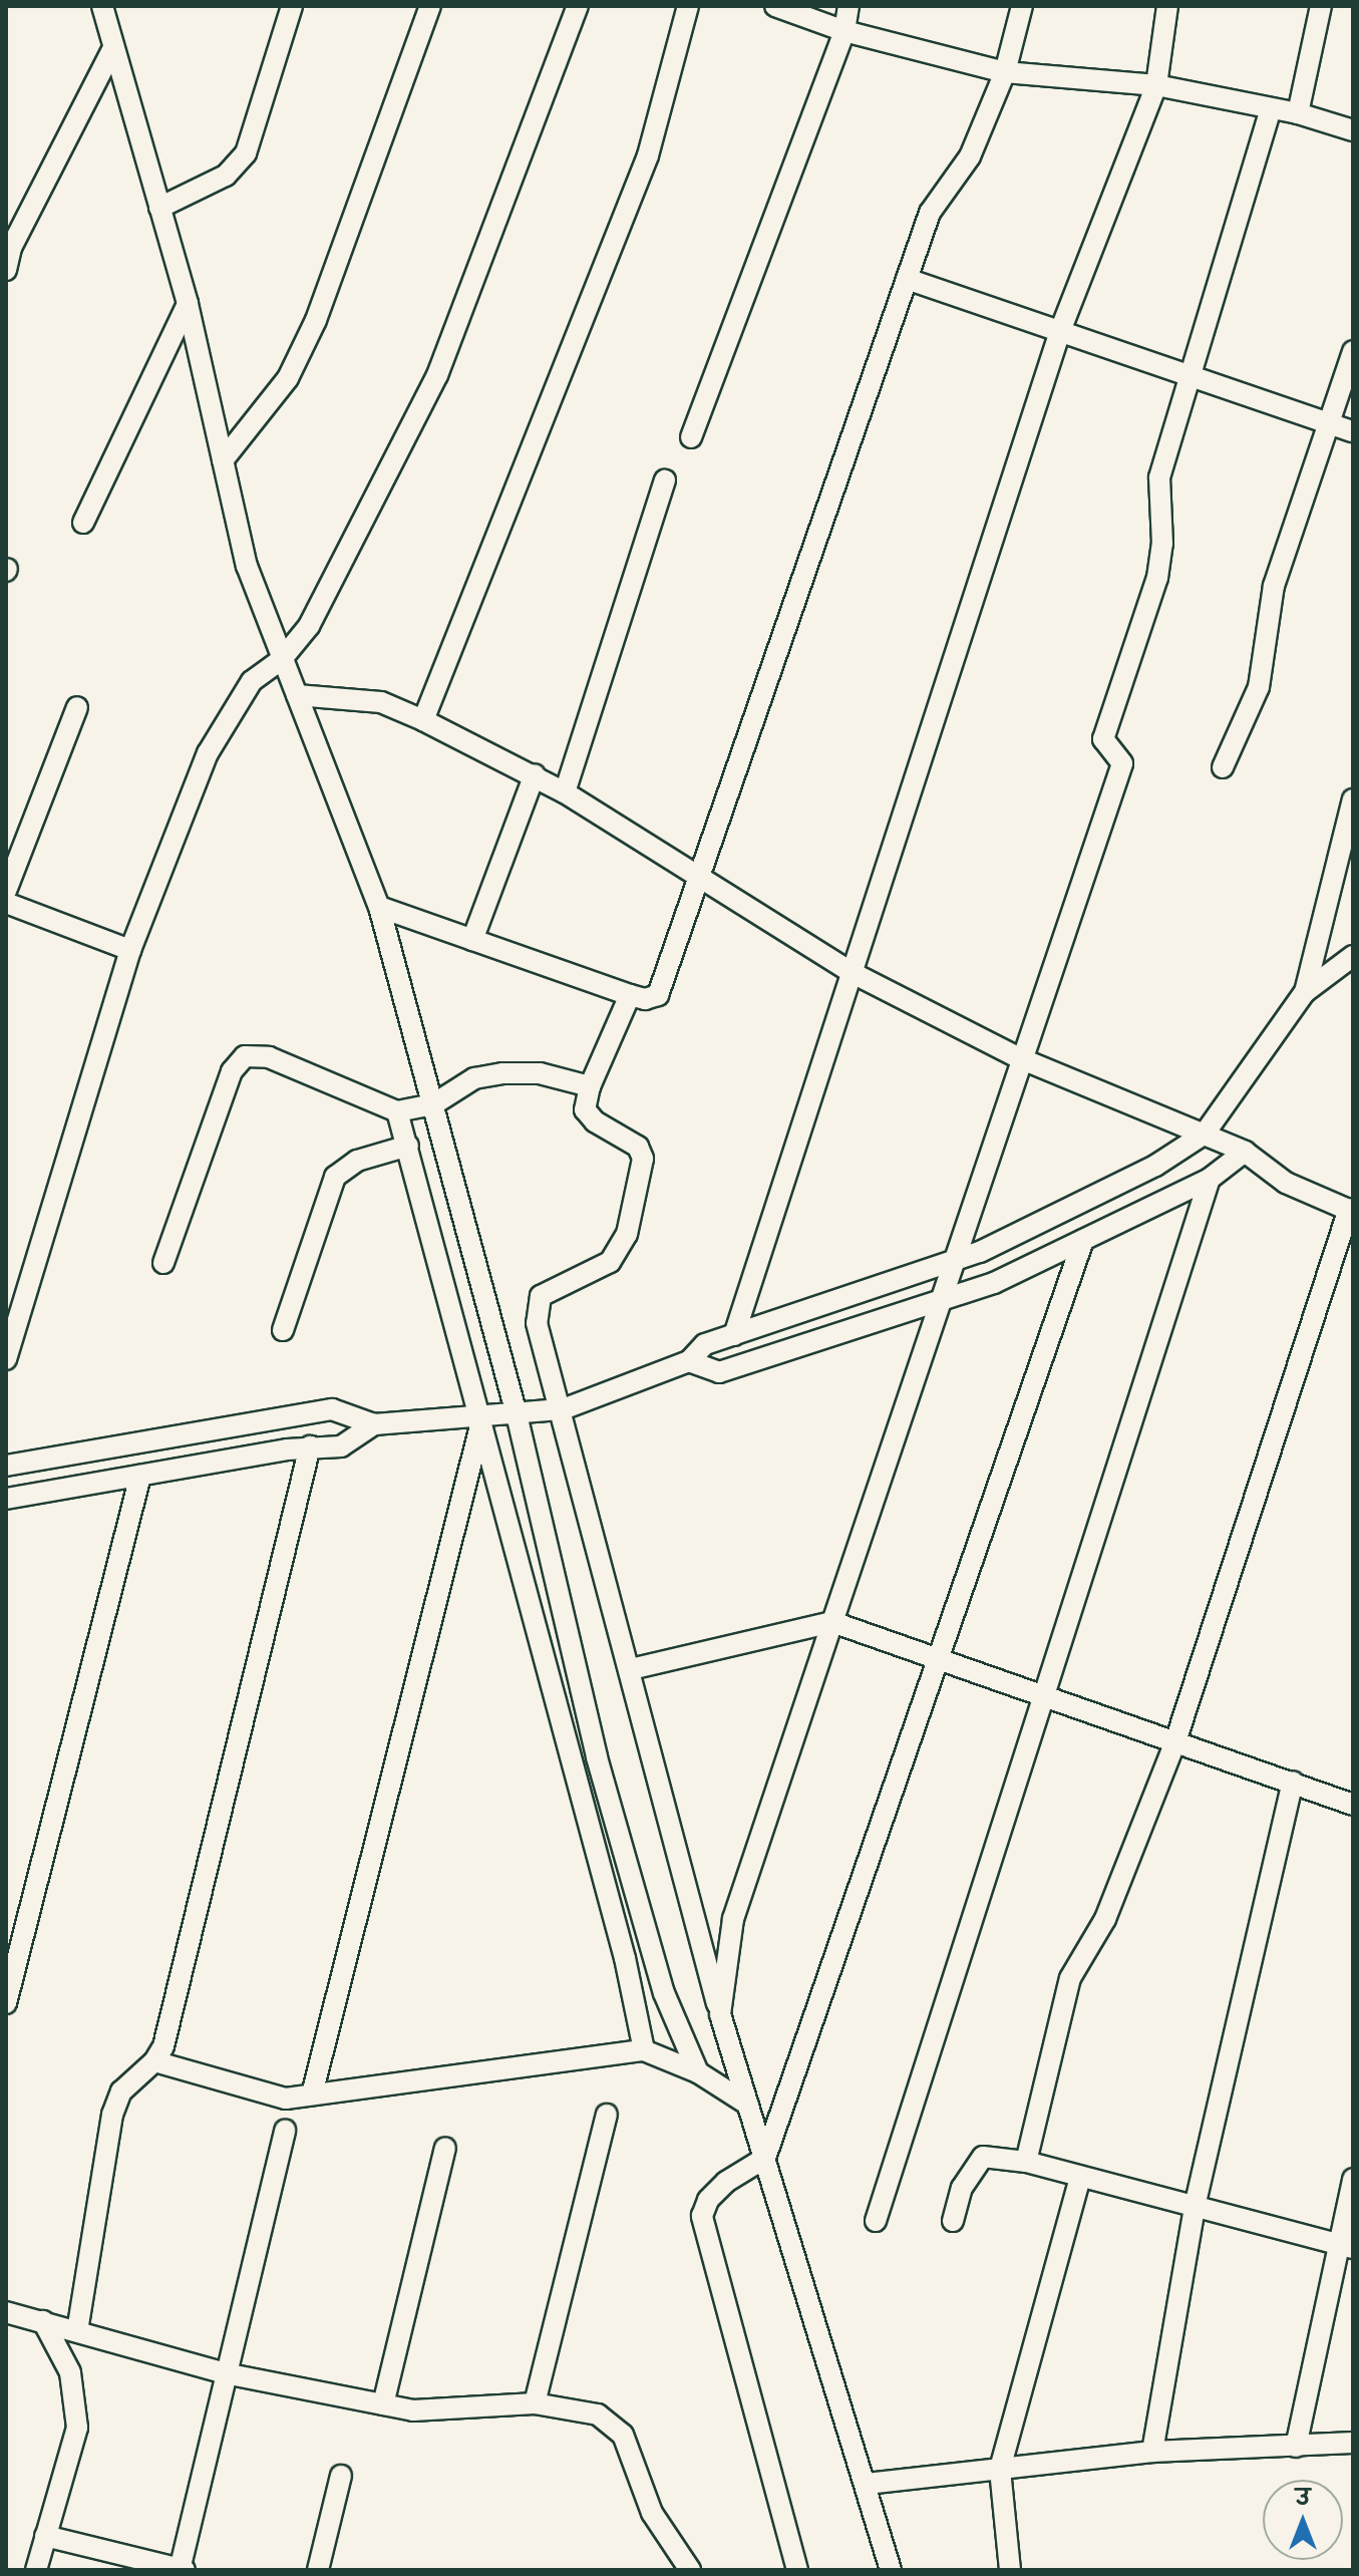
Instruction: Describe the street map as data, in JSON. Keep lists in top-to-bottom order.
{
  "north": "top"
}
